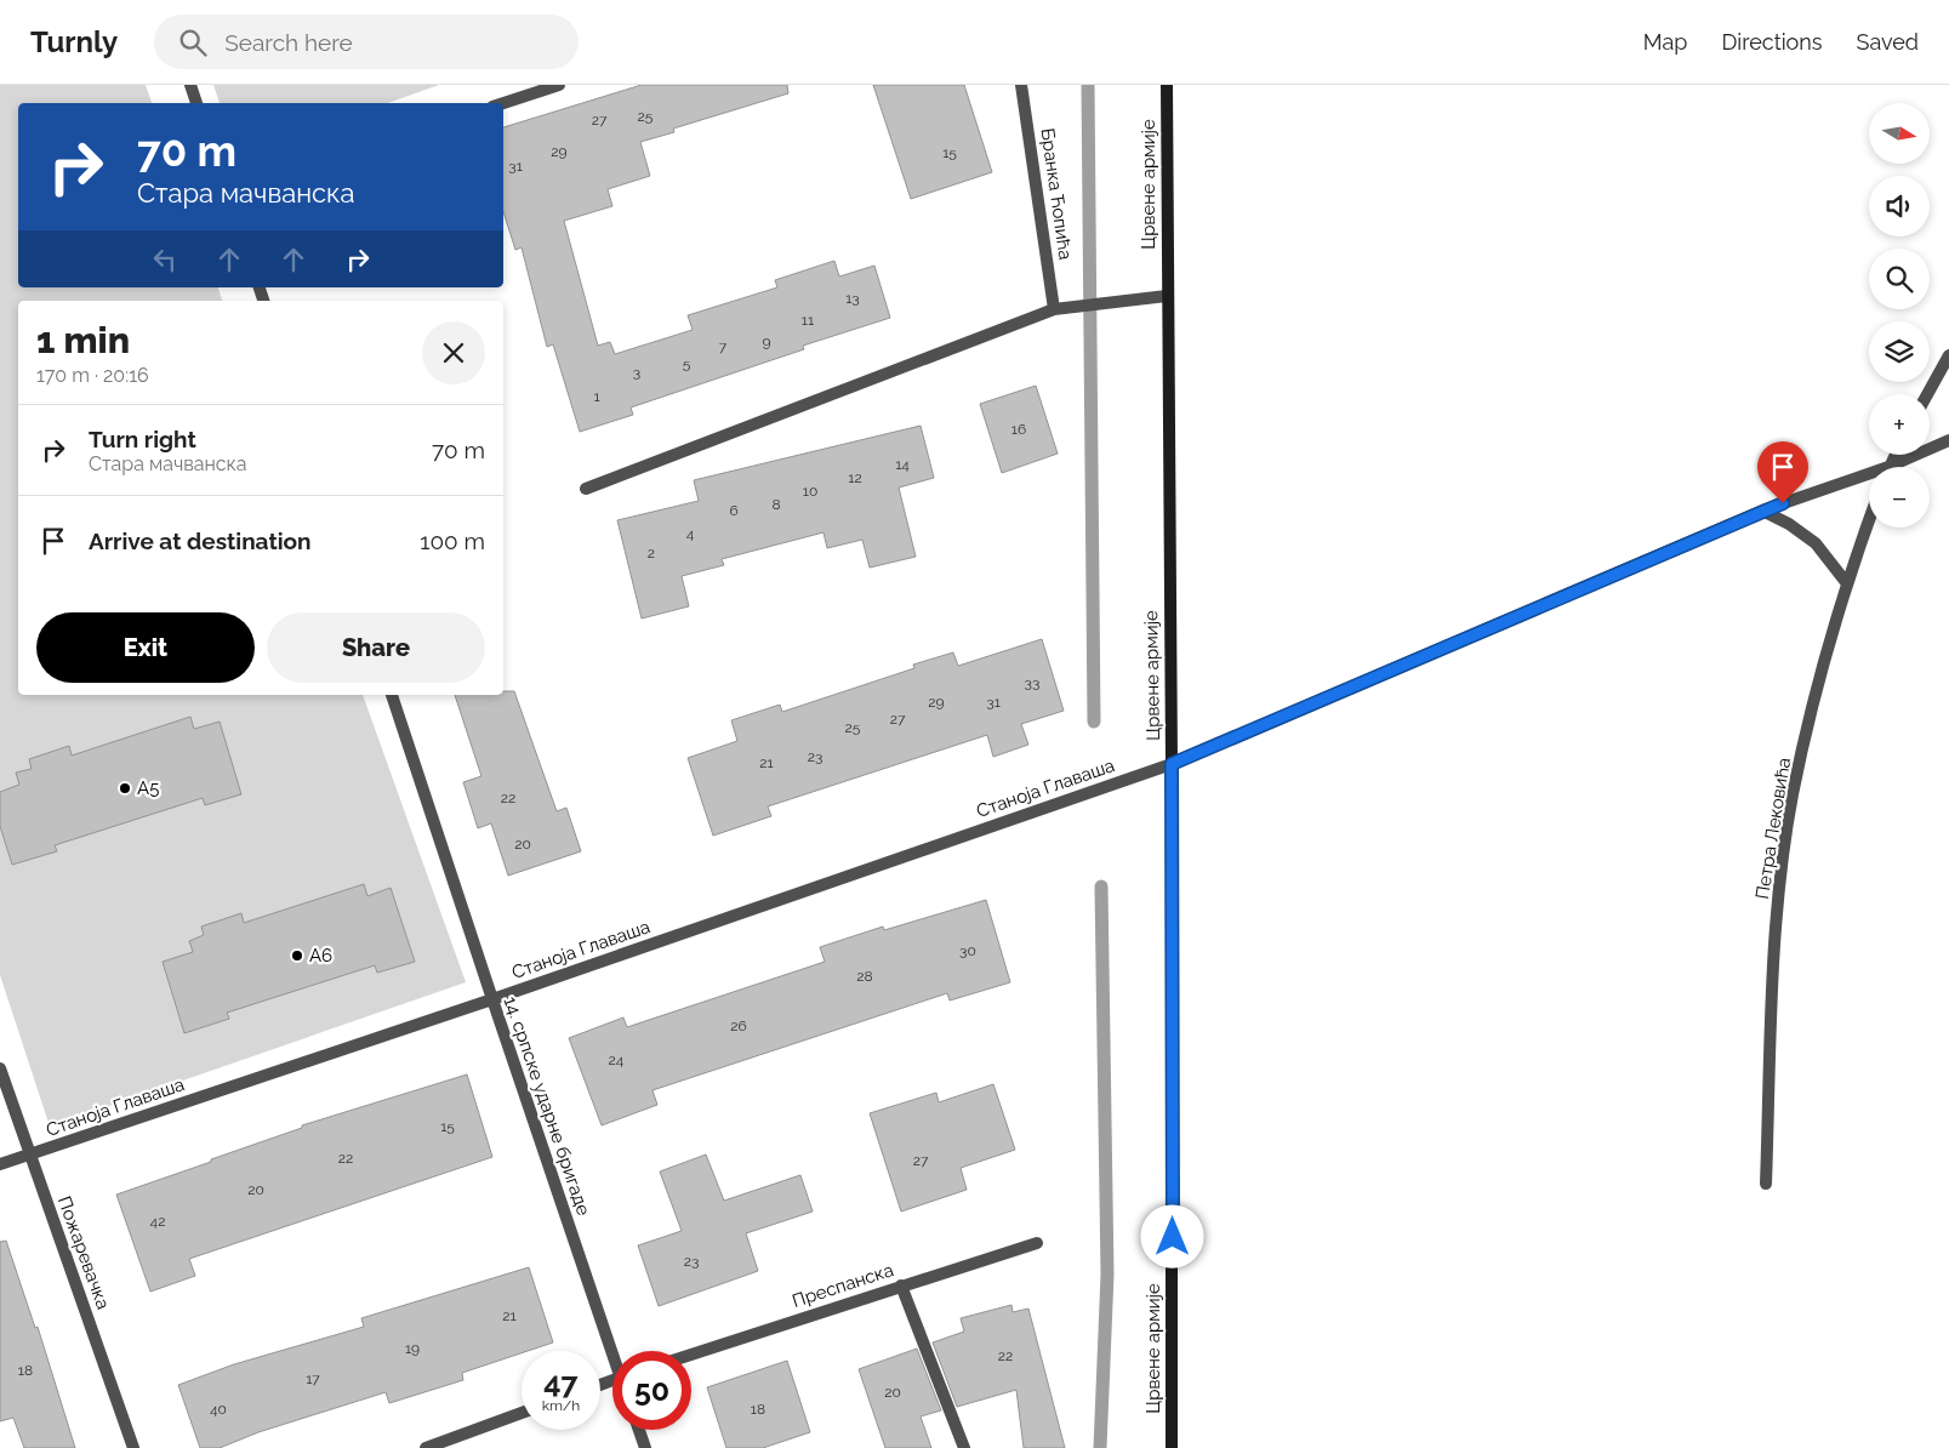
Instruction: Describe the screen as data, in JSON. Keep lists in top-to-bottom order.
{
  "streets": {
    "main road": ["Црвене армије"],
    "street": [
      "Бранка Ћопића",
      "Станоја Главаша",
      "Петра Лековића",
      "14. српске ударне бригаде",
      "Пожаревачка",
      "Преспанска"
    ]
  },
  "crossings": [
    ["Црвене армије", "Станоја Главаша"],
    ["Станоја Главаша", "14. српске ударне бригаде"],
    ["Станоја Главаша", "Пожаревачка"]
  ],
  "places": ["A5", "A6"],
  "house_numbers": [
    "25",
    "27",
    "29",
    "15",
    "31",
    "13",
    "11",
    "9",
    "7",
    "5",
    "3",
    "1",
    "16",
    "14",
    "12",
    "10",
    "8",
    "6",
    "4",
    "2",
    "33",
    "29",
    "31",
    "27",
    "25",
    "23",
    "21",
    "22",
    "20",
    "30",
    "28",
    "26",
    "24",
    "15",
    "22",
    "27",
    "20",
    "42",
    "23",
    "21",
    "19",
    "22",
    "18",
    "17",
    "20",
    "40",
    "18"
  ],
  "north": "right",
  "page": {
    "header": "Turnly",
    "search": "Search here",
    "nav": ["Map", "Directions", "Saved"],
    "map_buttons": ["+", "−"],
    "turn": ["70 m", "Стара мачванска"],
    "heading": ["1 min", "170 m · 20:16"],
    "list": [
      {
        "name": "Turn right",
        "note": "Стара мачванска",
        "value": "70 m"
      },
      {
        "name": "Arrive at destination",
        "value": "100 m"
      }
    ],
    "buttons": ["Exit", "Share"],
    "speed": "47 km/h",
    "limit": "50"
  }
}
